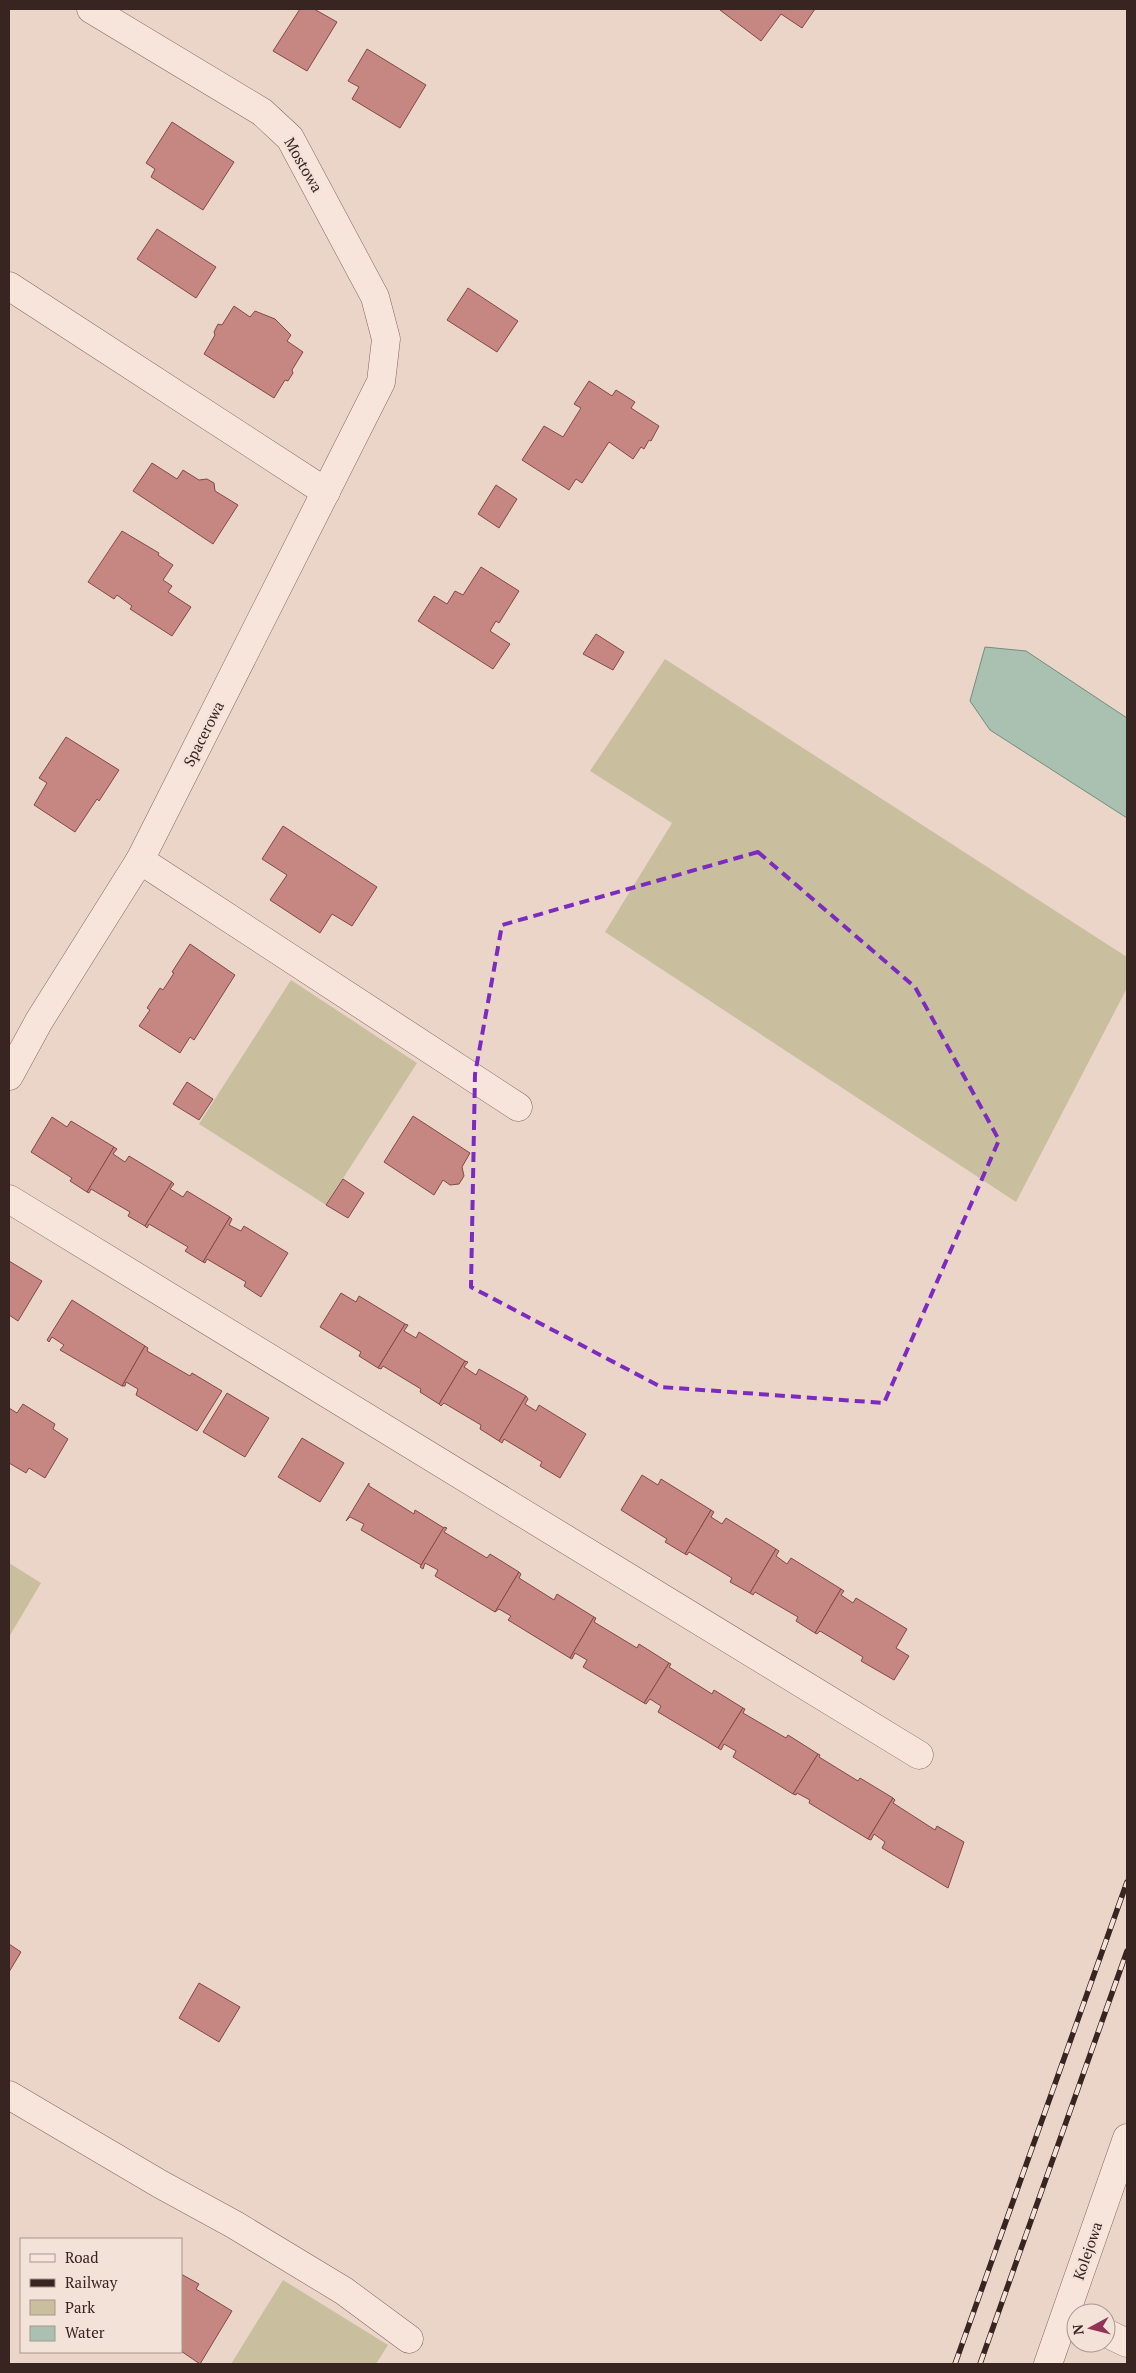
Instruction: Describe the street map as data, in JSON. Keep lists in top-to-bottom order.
{
  "streets": {
    "street": ["Mostowa", "Spacerowa", "Kolejowa"]
  },
  "crossings": [
    ["Mostowa", "Spacerowa"]
  ],
  "legend": [
    "Road",
    "Railway",
    "Park",
    "Water"
  ],
  "north": "left"
}
